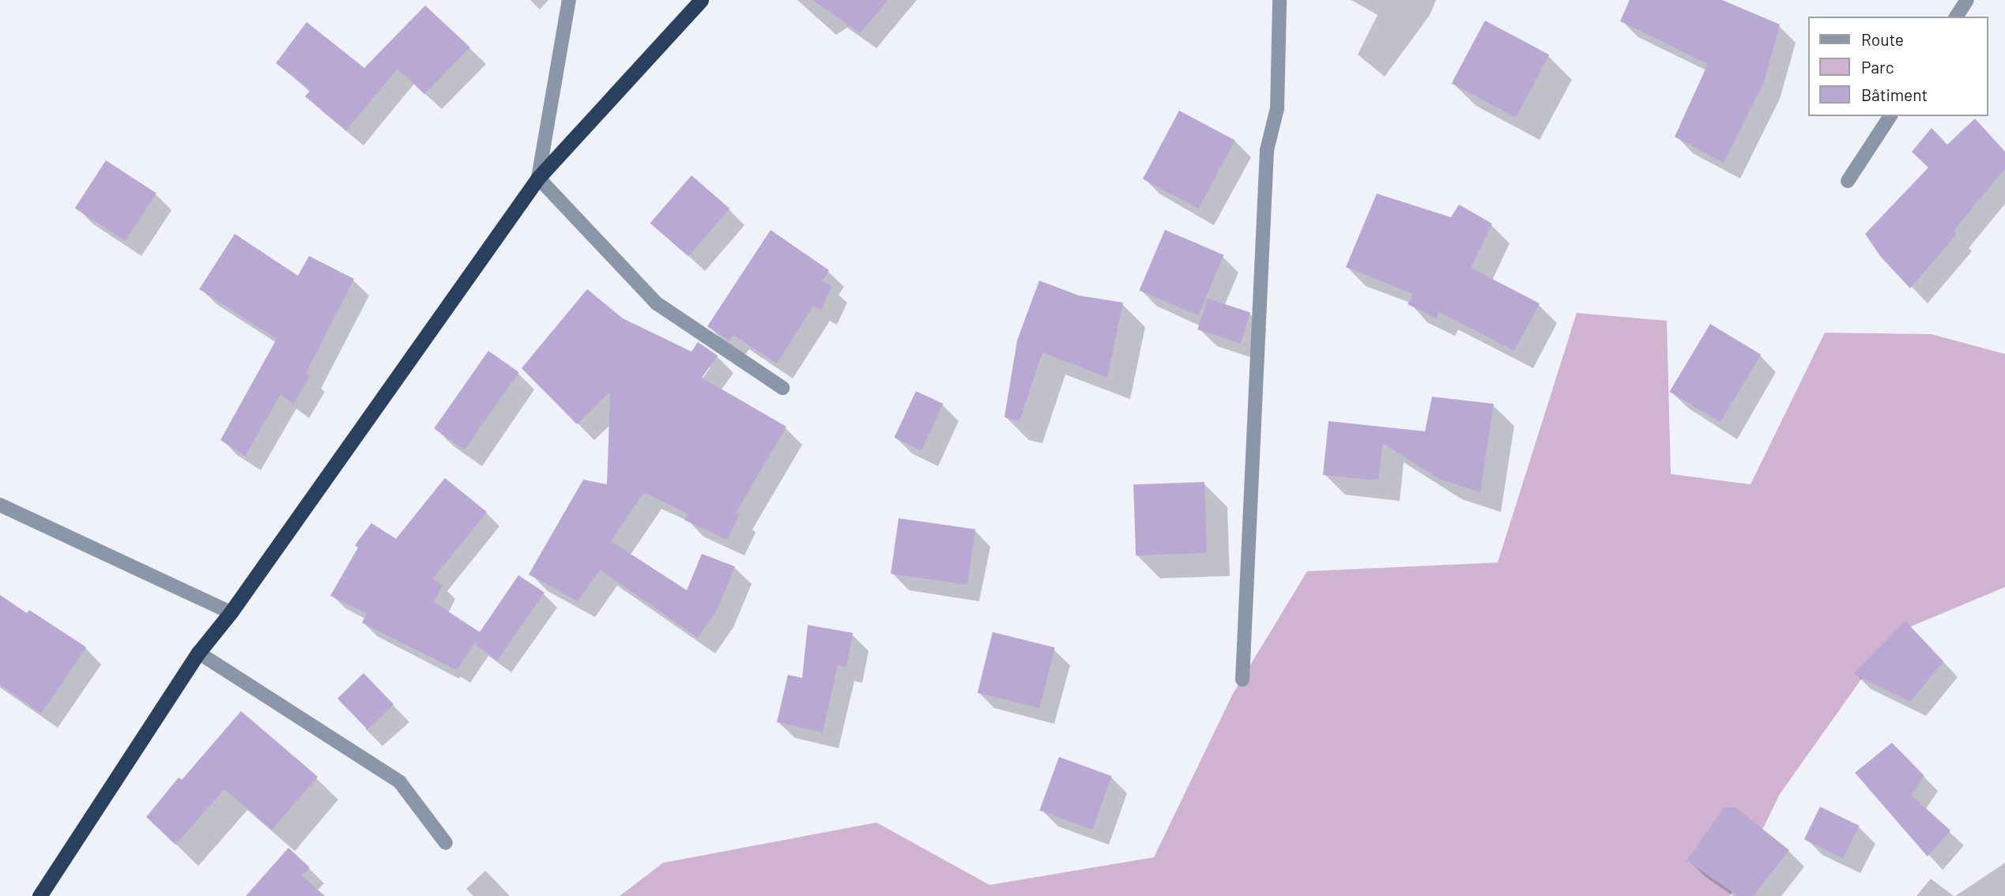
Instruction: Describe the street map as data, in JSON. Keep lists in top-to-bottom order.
{
  "legend": ["Route", "Parc", "Bâtiment"]
}
